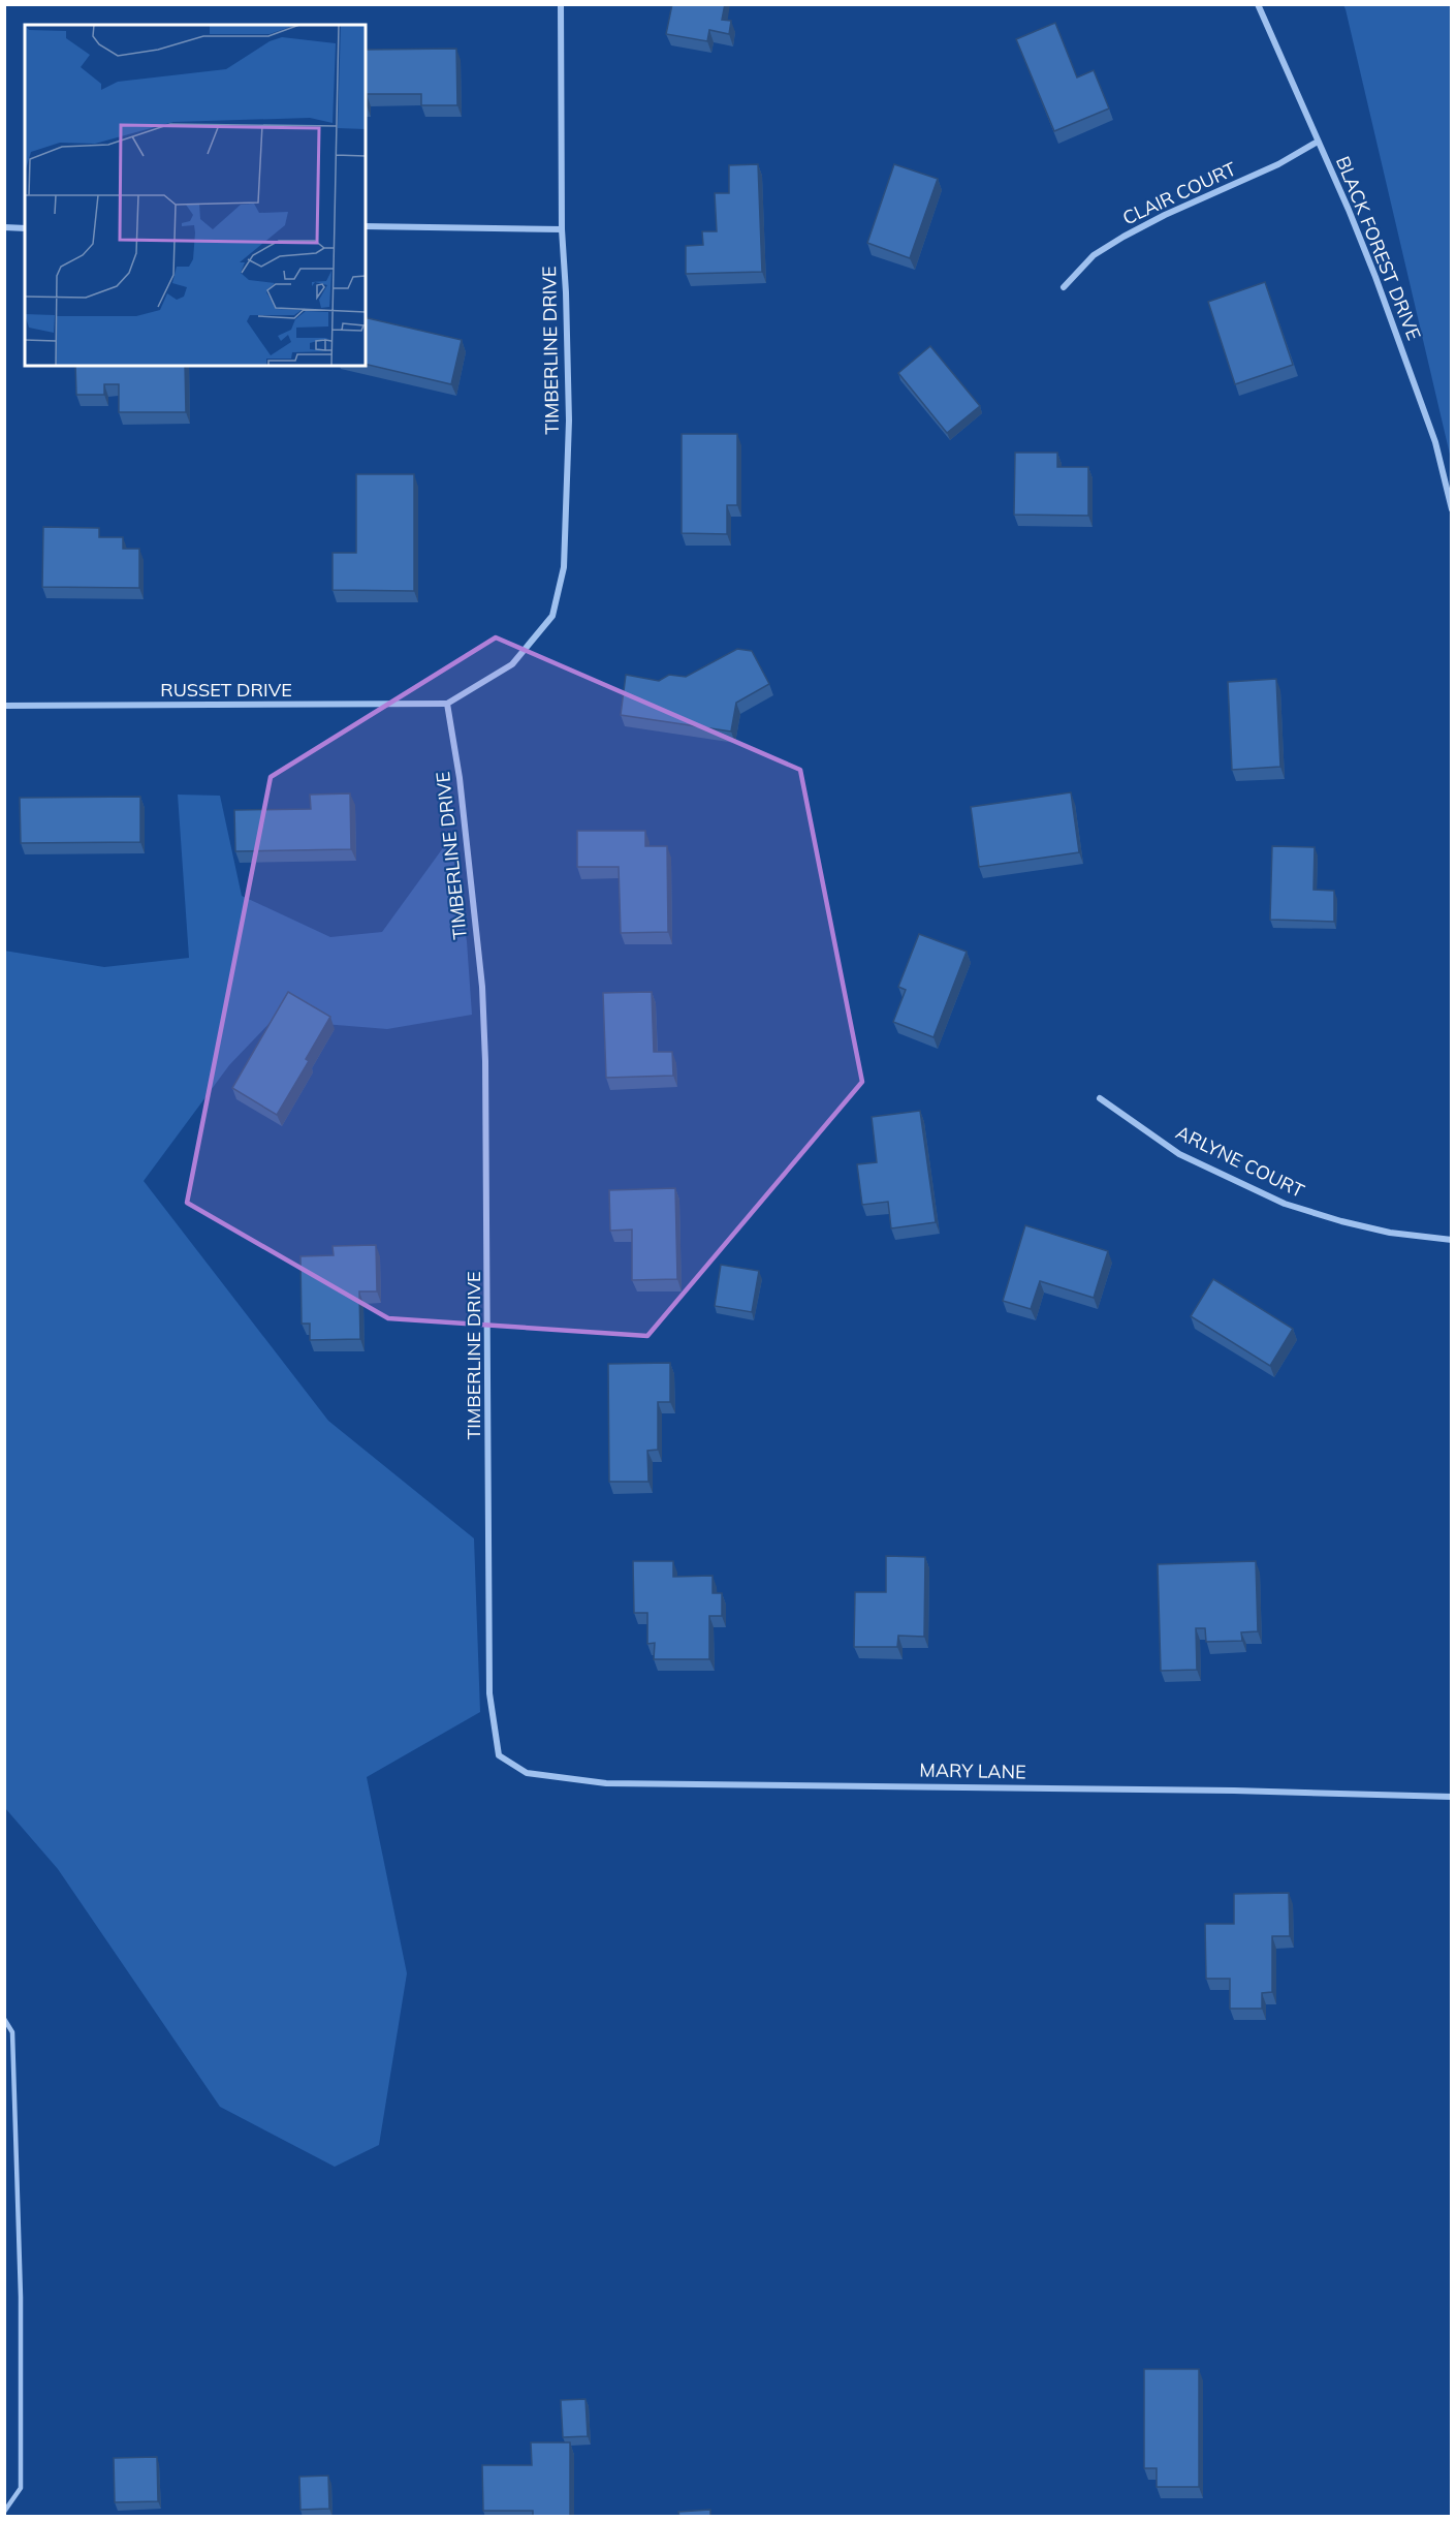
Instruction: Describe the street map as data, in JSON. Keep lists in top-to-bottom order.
{
  "streets": {
    "street": [
      "CLAIR COURT",
      "BLACK FOREST DRIVE",
      "TIMBERLINE DRIVE",
      "RUSSET DRIVE",
      "ARLYNE COURT",
      "MARY LANE"
    ]
  },
  "crossings": [
    ["CLAIR COURT", "BLACK FOREST DRIVE"],
    ["TIMBERLINE DRIVE", "RUSSET DRIVE"],
    ["TIMBERLINE DRIVE", "MARY LANE"]
  ]
}
